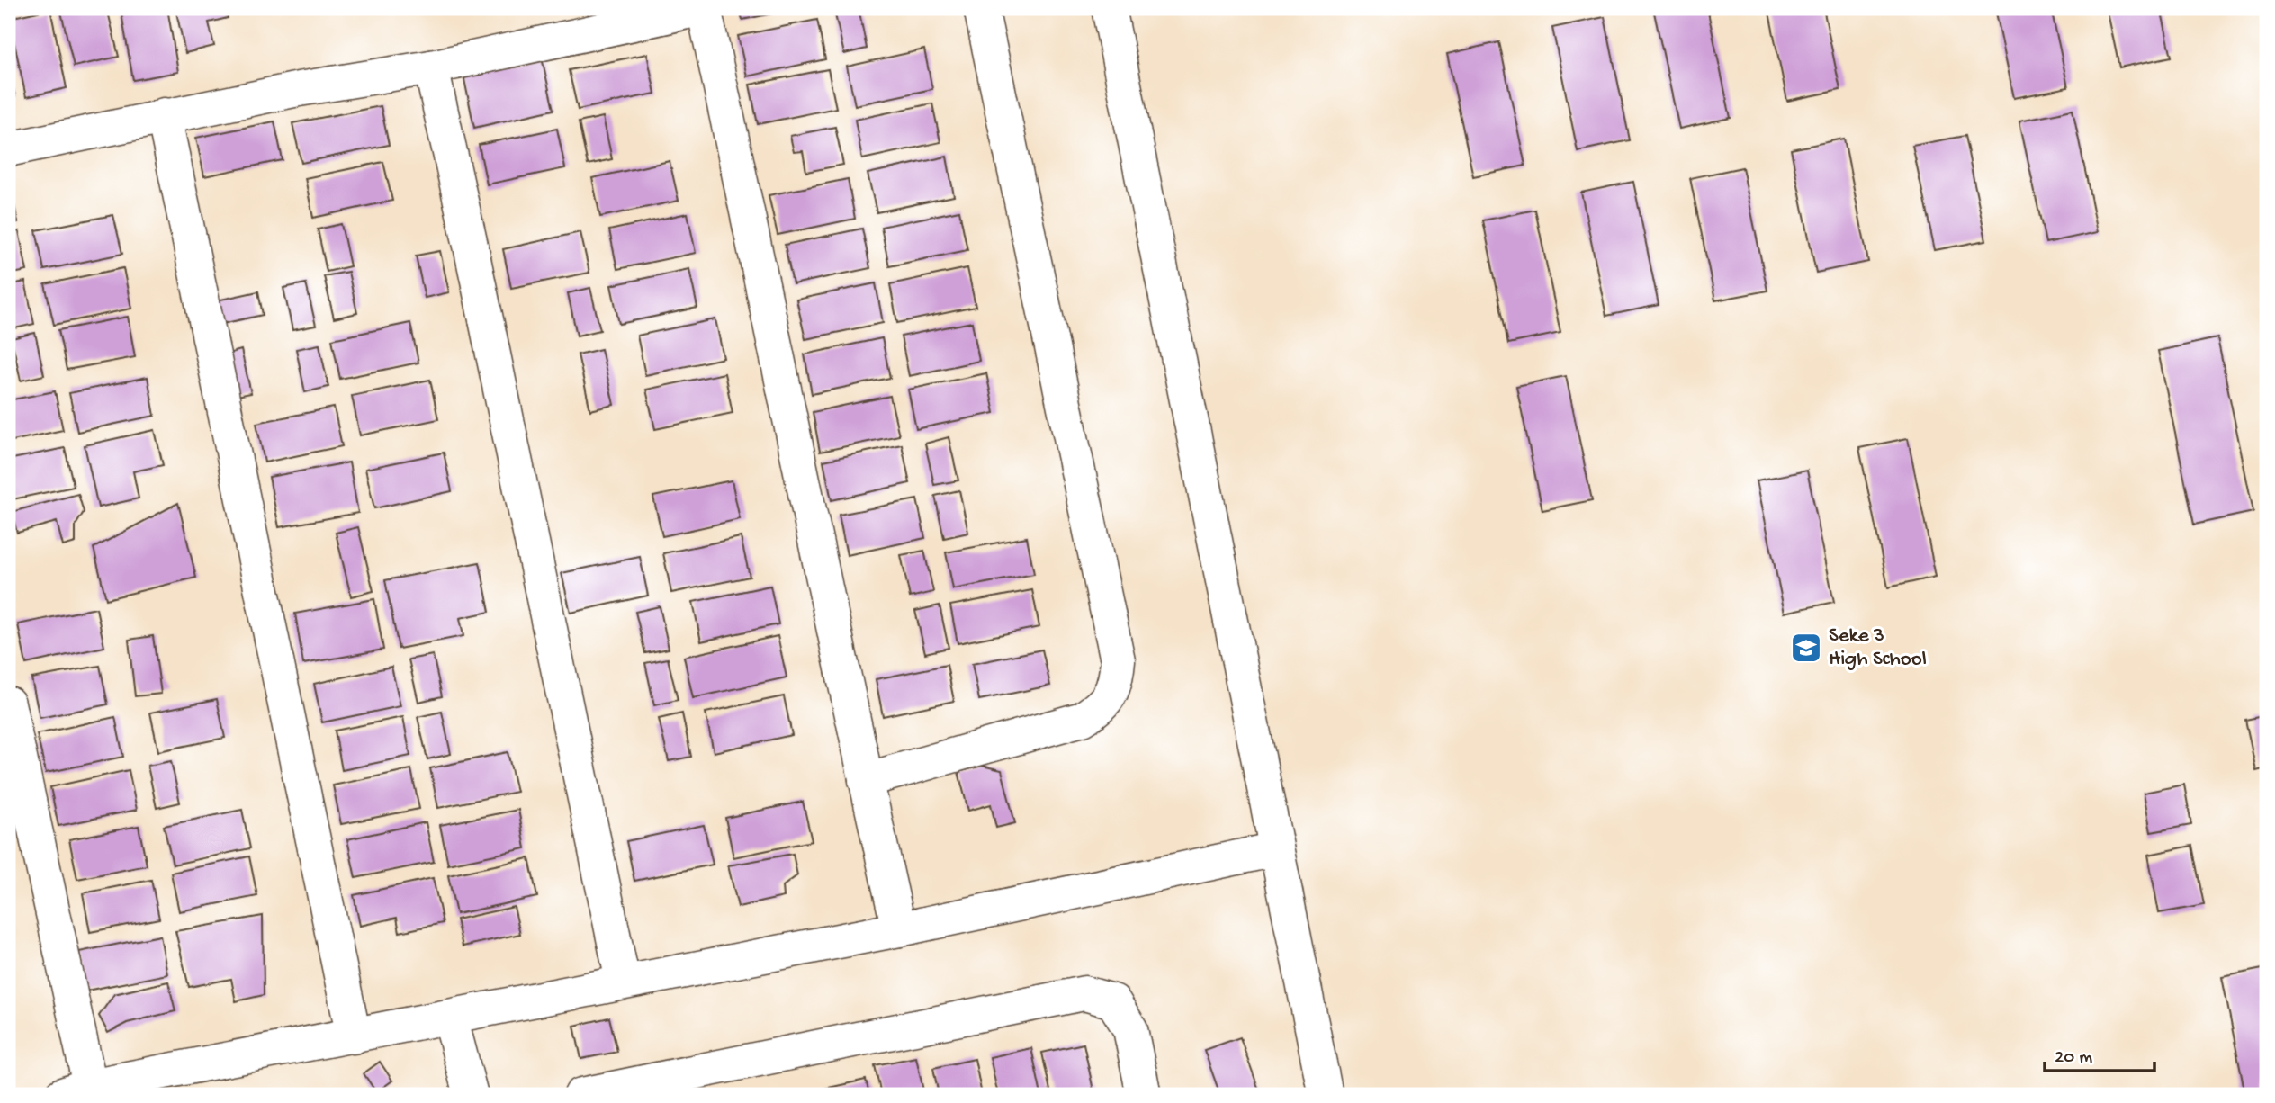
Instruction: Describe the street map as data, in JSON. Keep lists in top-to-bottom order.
{
  "places": {
    "school or university": ["Seke 3 High School"]
  },
  "scale_bar": "20 m"
}
